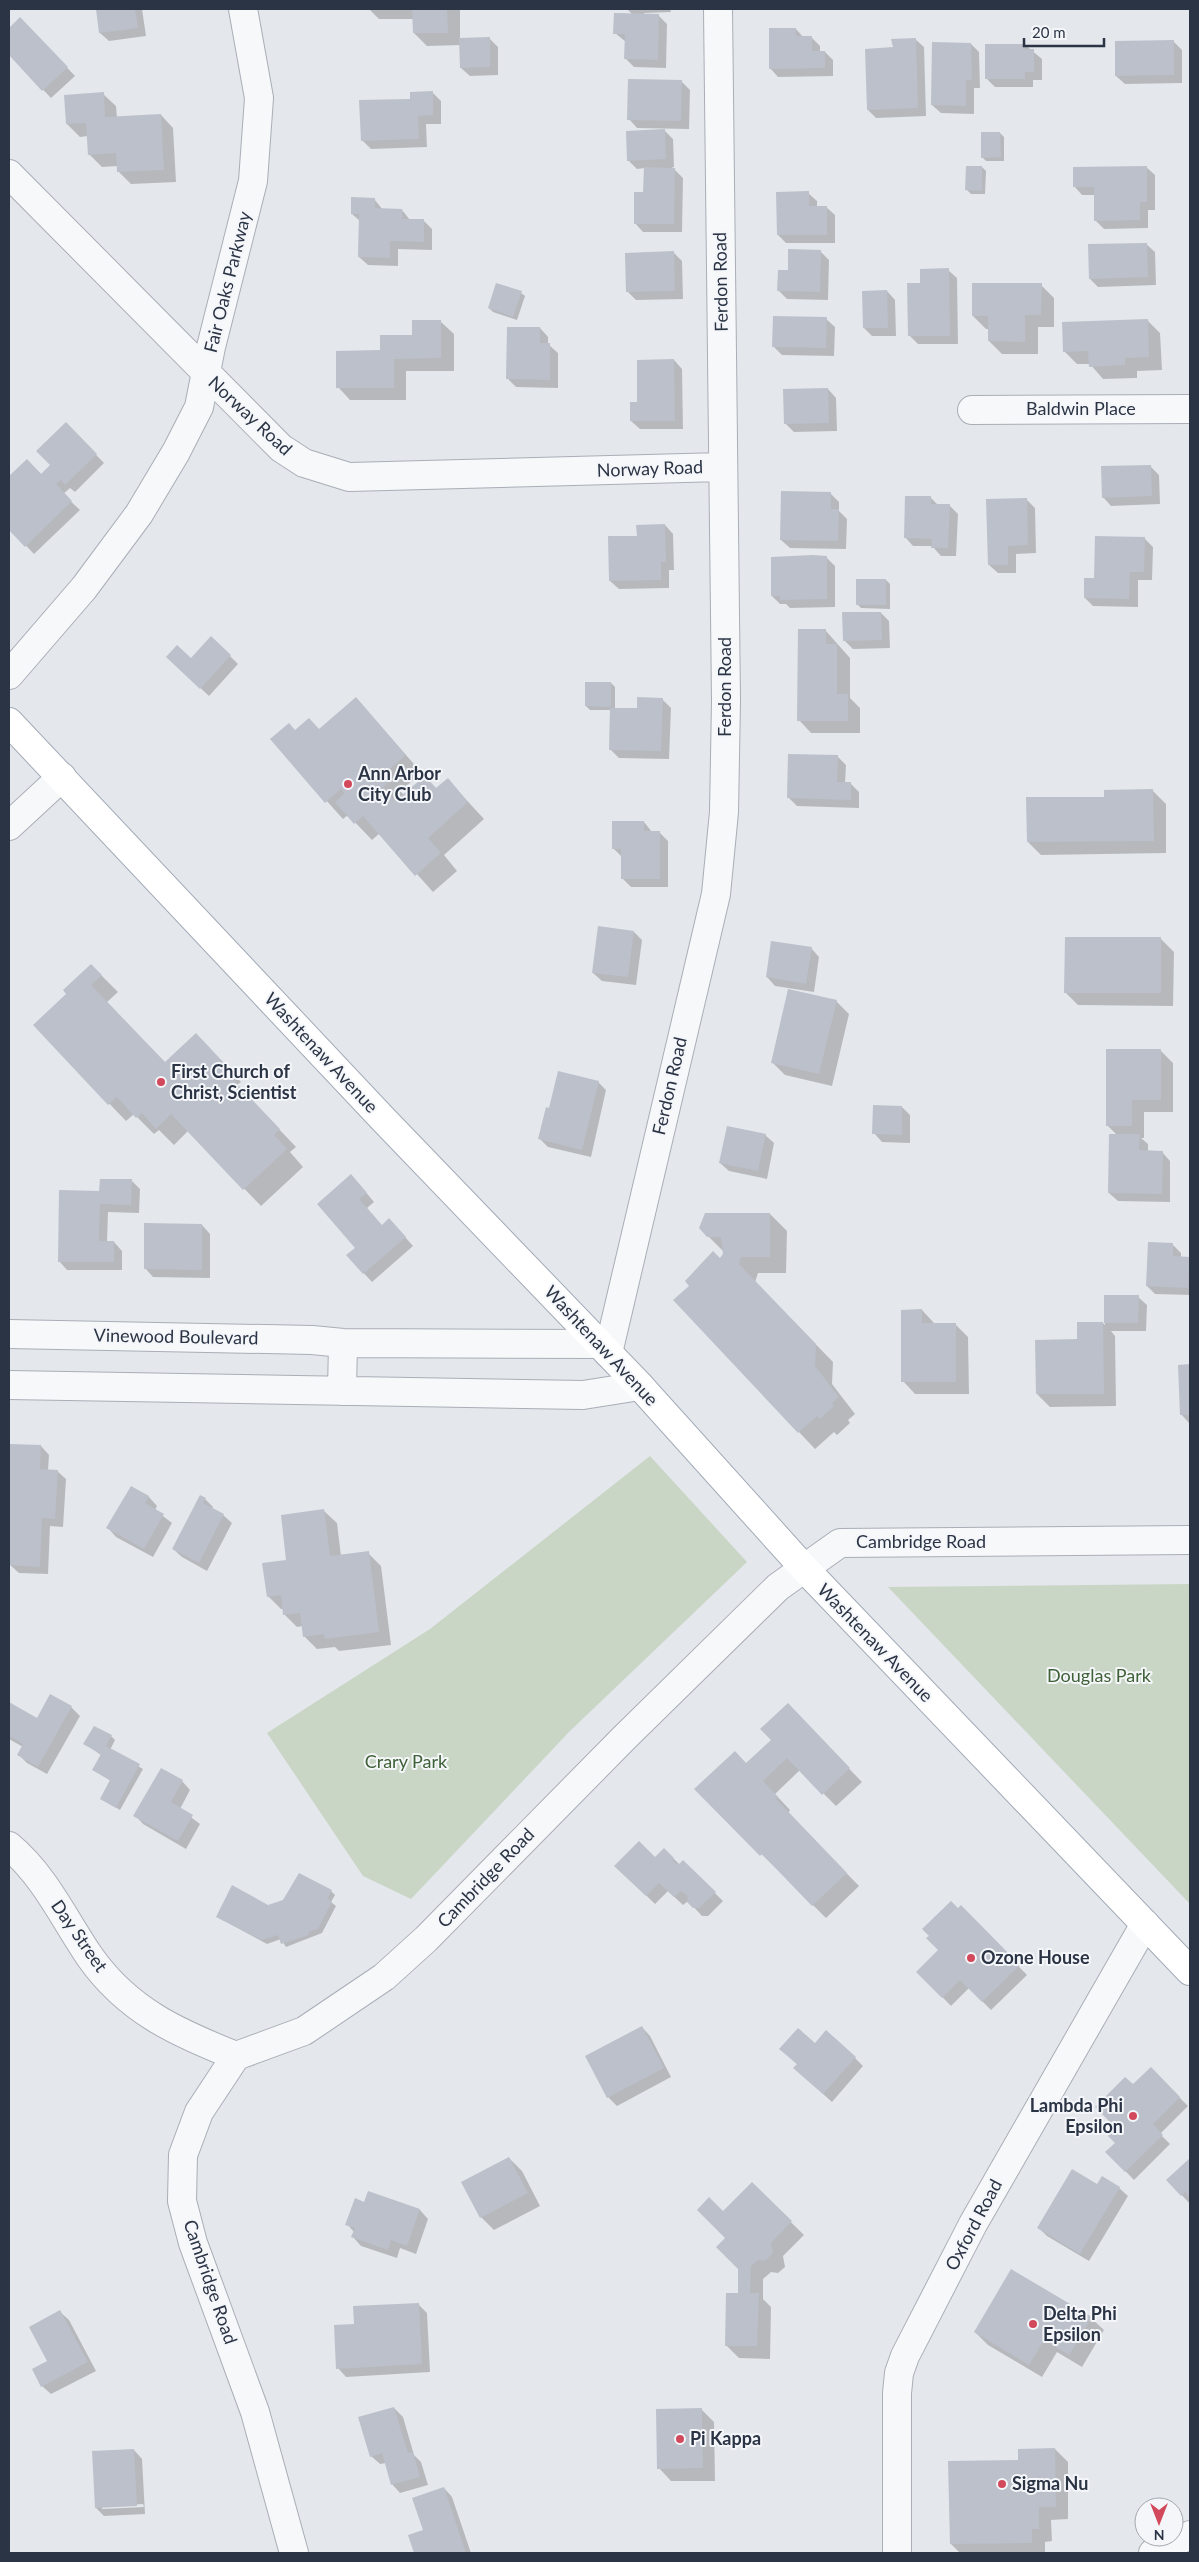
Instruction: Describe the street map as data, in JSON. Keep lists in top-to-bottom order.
{
  "streets": {
    "main road": ["Washtenaw Avenue"],
    "street": [
      "Fair Oaks Parkway",
      "Ferdon Road",
      "Baldwin Place",
      "Norway Road",
      "Vinewood Boulevard",
      "Cambridge Road",
      "Day Street",
      "Oxford Road"
    ]
  },
  "crossings": [
    ["Fair Oaks Parkway", "Norway Road"],
    ["Ferdon Road", "Norway Road"],
    ["Ferdon Road", "Washtenaw Avenue"],
    ["Ferdon Road", "Vinewood Boulevard"],
    ["Washtenaw Avenue", "Vinewood Boulevard"],
    ["Washtenaw Avenue", "Cambridge Road"],
    ["Washtenaw Avenue", "Oxford Road"],
    ["Cambridge Road", "Day Street"]
  ],
  "parks": ["Douglas Park", "Crary Park"],
  "places": [
    "Ann Arbor City Club",
    "First Church of Christ, Scientist",
    "Ozone House",
    "Lambda Phi Epsilon",
    "Delta Phi Epsilon",
    "Pi Kappa",
    "Sigma Nu"
  ],
  "scale_bar": "20 m",
  "north": "bottom"
}
